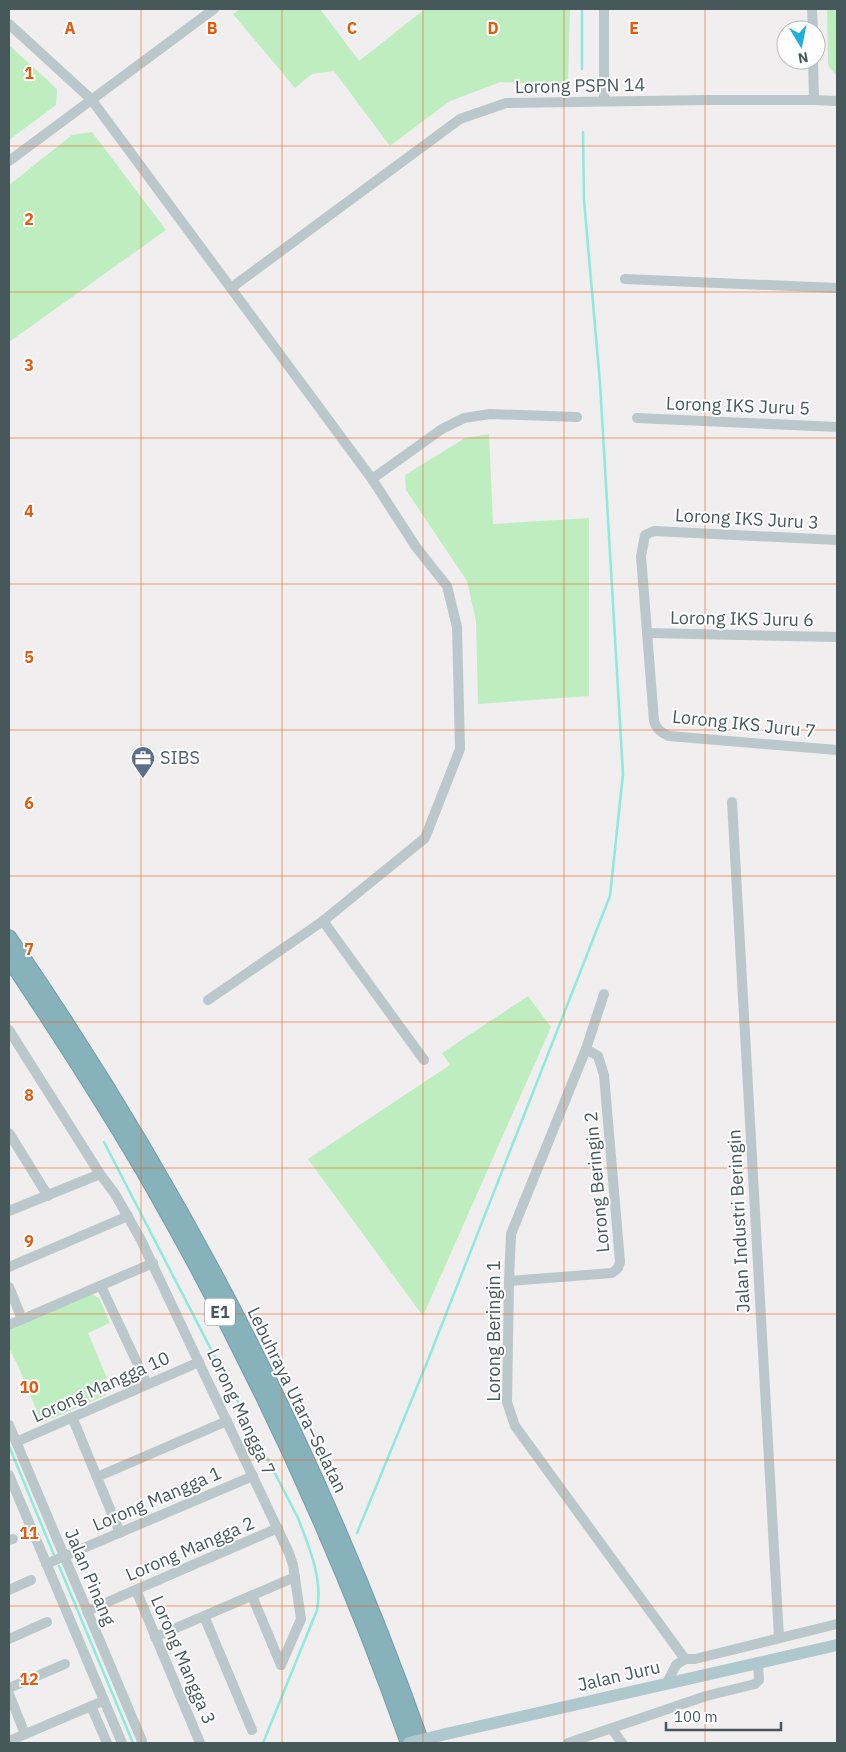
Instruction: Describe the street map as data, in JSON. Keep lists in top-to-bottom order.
{
  "streets": {
    "highway": ["E1", "Lebuhraya Utara–Selatan"],
    "main road": ["Jalan Juru"],
    "street": [
      "Lorong PSPN 14",
      "Lorong IKS Juru 5",
      "Lorong IKS Juru 3",
      "Lorong IKS Juru 6",
      "Lorong IKS Juru 7",
      "Lorong Beringin 2",
      "Jalan Industri Beringin",
      "Lorong Beringin 1",
      "Lorong Mangga 10",
      "Lorong Mangga 7",
      "Lorong Mangga 1",
      "Lorong Mangga 2",
      "Jalan Pinang",
      "Lorong Mangga 3"
    ]
  },
  "crossings": [
    ["Lorong IKS Juru 3", "Lorong IKS Juru 6"],
    ["Lorong IKS Juru 3", "Lorong IKS Juru 7"],
    ["Lorong IKS Juru 6", "Lorong IKS Juru 7"],
    ["Lorong Beringin 2", "Lorong Beringin 1"],
    ["Jalan Industri Beringin", "Jalan Juru"],
    ["Lorong Beringin 1", "Jalan Juru"],
    ["Lorong Mangga 10", "Lorong Mangga 7"],
    ["Lorong Mangga 10", "Jalan Pinang"],
    ["Lebuhraya Utara–Selatan", "Jalan Juru"],
    ["Lorong Mangga 7", "Lorong Mangga 1"],
    ["Lorong Mangga 7", "Lorong Mangga 2"],
    ["Lorong Mangga 1", "Jalan Pinang"],
    ["Lorong Mangga 2", "Jalan Pinang"],
    ["Lorong Mangga 2", "Lorong Mangga 3"]
  ],
  "places": {
    "office": ["SIBS"]
  },
  "scale_bar": "100 m",
  "north": "bottom",
  "grid": {
    "columns": [
      "A",
      "B",
      "C",
      "D",
      "E"
    ],
    "rows": [
      "1",
      "2",
      "3",
      "4",
      "5",
      "6",
      "7",
      "8",
      "9",
      "10",
      "11",
      "12"
    ]
  }
}
